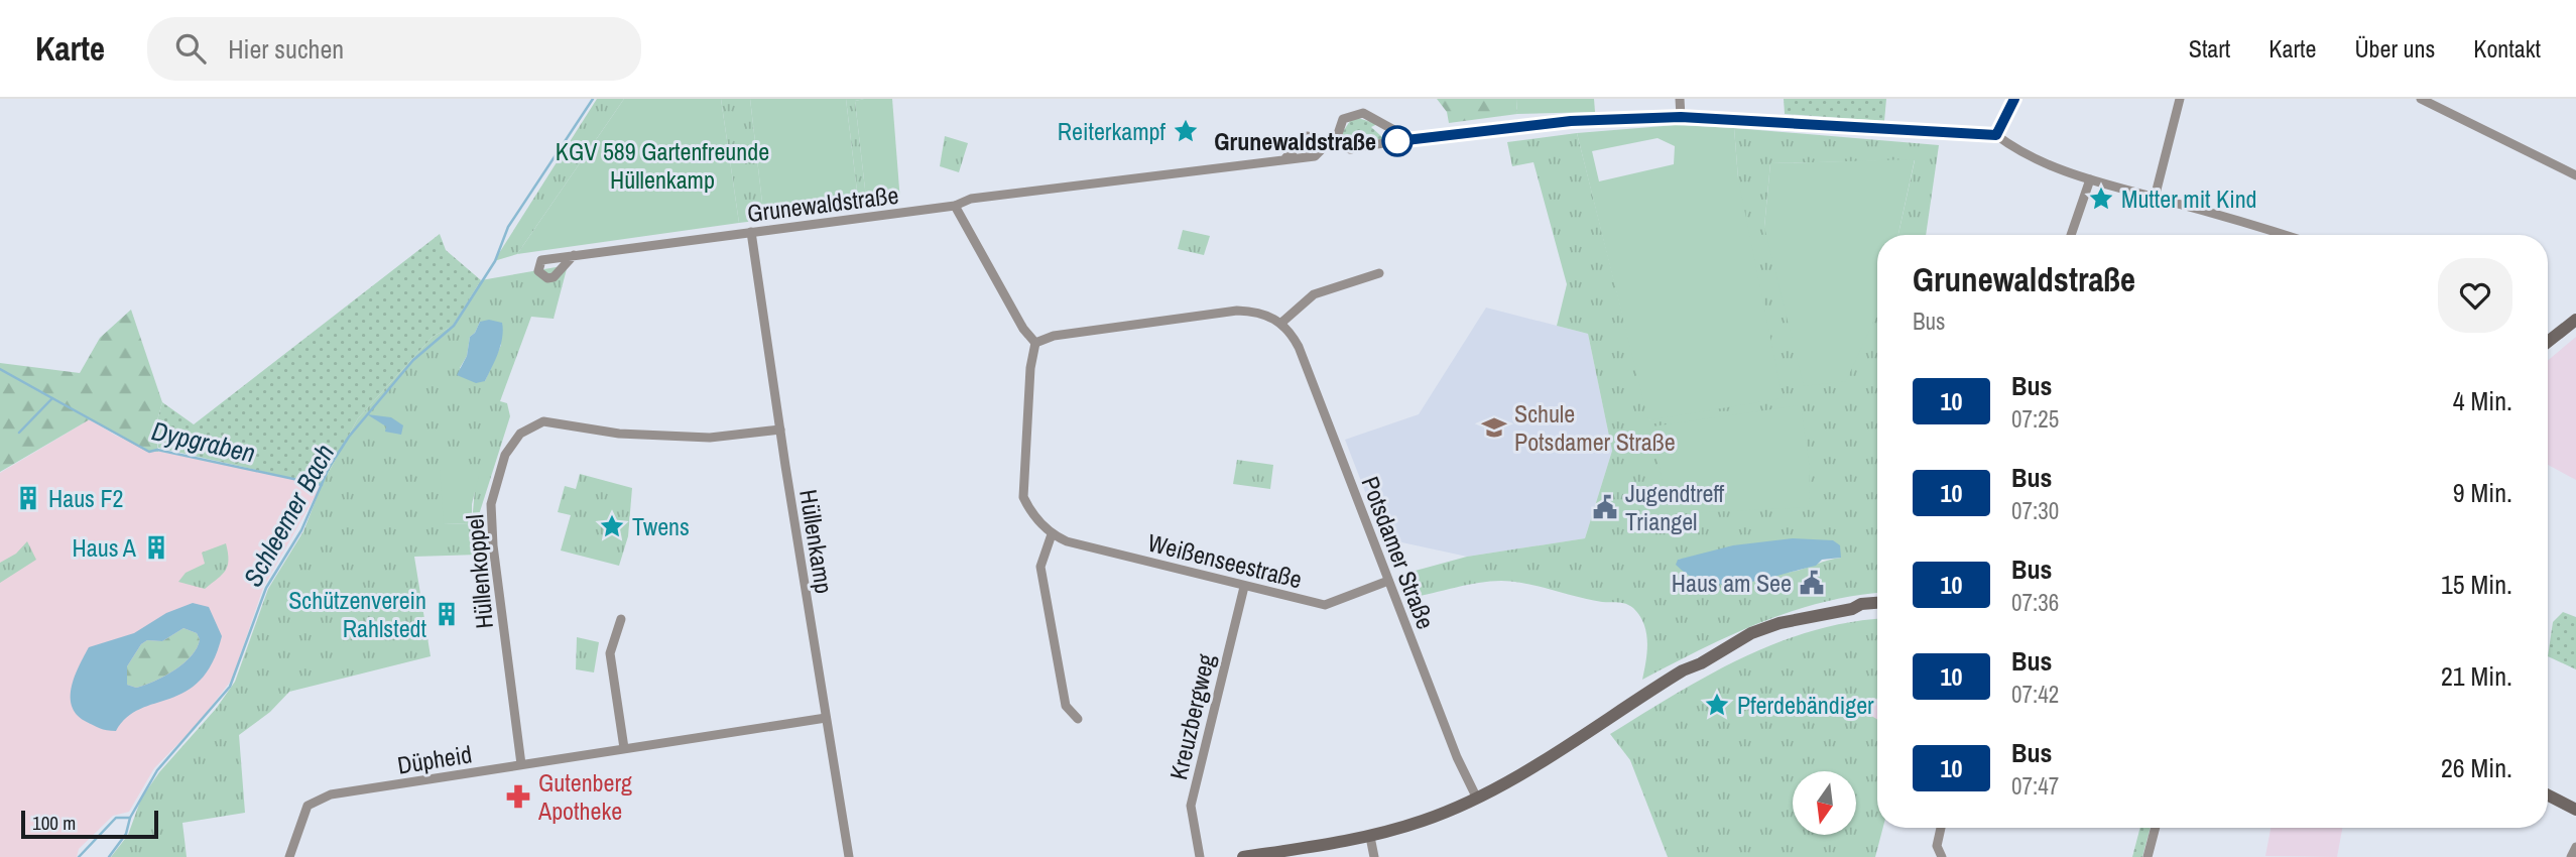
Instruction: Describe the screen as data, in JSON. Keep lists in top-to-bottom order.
{
  "streets": {
    "street": [
      "Grunewaldstraße",
      "Hüllenkamp",
      "Potsdamer Straße",
      "Weißenseestraße",
      "Hüllenkoppel",
      "Kreuzbergweg",
      "Düpheid"
    ]
  },
  "crossings": [
    ["Grunewaldstraße", "Hüllenkamp"],
    ["Hüllenkamp", "Hüllenkoppel"],
    ["Hüllenkamp", "Düpheid"],
    ["Potsdamer Straße", "Weißenseestraße"],
    ["Weißenseestraße", "Kreuzbergweg"],
    ["Hüllenkoppel", "Düpheid"]
  ],
  "water": ["Dypgraben", "Schleemer Bach"],
  "parks": ["KGV 589 Gartenfreunde Hüllenkamp"],
  "places": {
    "place": [
      "Reiterkampf",
      "Mutter mit Kind",
      "Twens",
      "Pferdebändiger"
    ],
    "other": ["Grunewaldstraße"],
    "school or university": ["Schule Potsdamer Straße"],
    "building": ["Haus F2", "Haus A", "Schützenverein Rahlstedt"],
    "public building": ["Jugendtreff Triangel", "Haus am See"],
    "pharmacy": ["Gutenberg Apotheke"]
  },
  "lines": ["bus line 10"],
  "scale_bar": "100 m",
  "north": "bottom",
  "page": {
    "header": "Karte",
    "search": "Hier suchen",
    "nav": [
      "Start",
      "Karte",
      "Über uns",
      "Kontakt"
    ],
    "heading": ["Grunewaldstraße", "Bus"],
    "list": [
      {
        "mark": "10",
        "name": "Bus",
        "note": "07:25",
        "value": "4 Min."
      },
      {
        "mark": "10",
        "name": "Bus",
        "note": "07:30",
        "value": "9 Min."
      },
      {
        "mark": "10",
        "name": "Bus",
        "note": "07:36",
        "value": "15 Min."
      },
      {
        "mark": "10",
        "name": "Bus",
        "note": "07:42",
        "value": "21 Min."
      },
      {
        "mark": "10",
        "name": "Bus",
        "note": "07:47",
        "value": "26 Min."
      }
    ],
    "scale": "100 m"
  }
}
